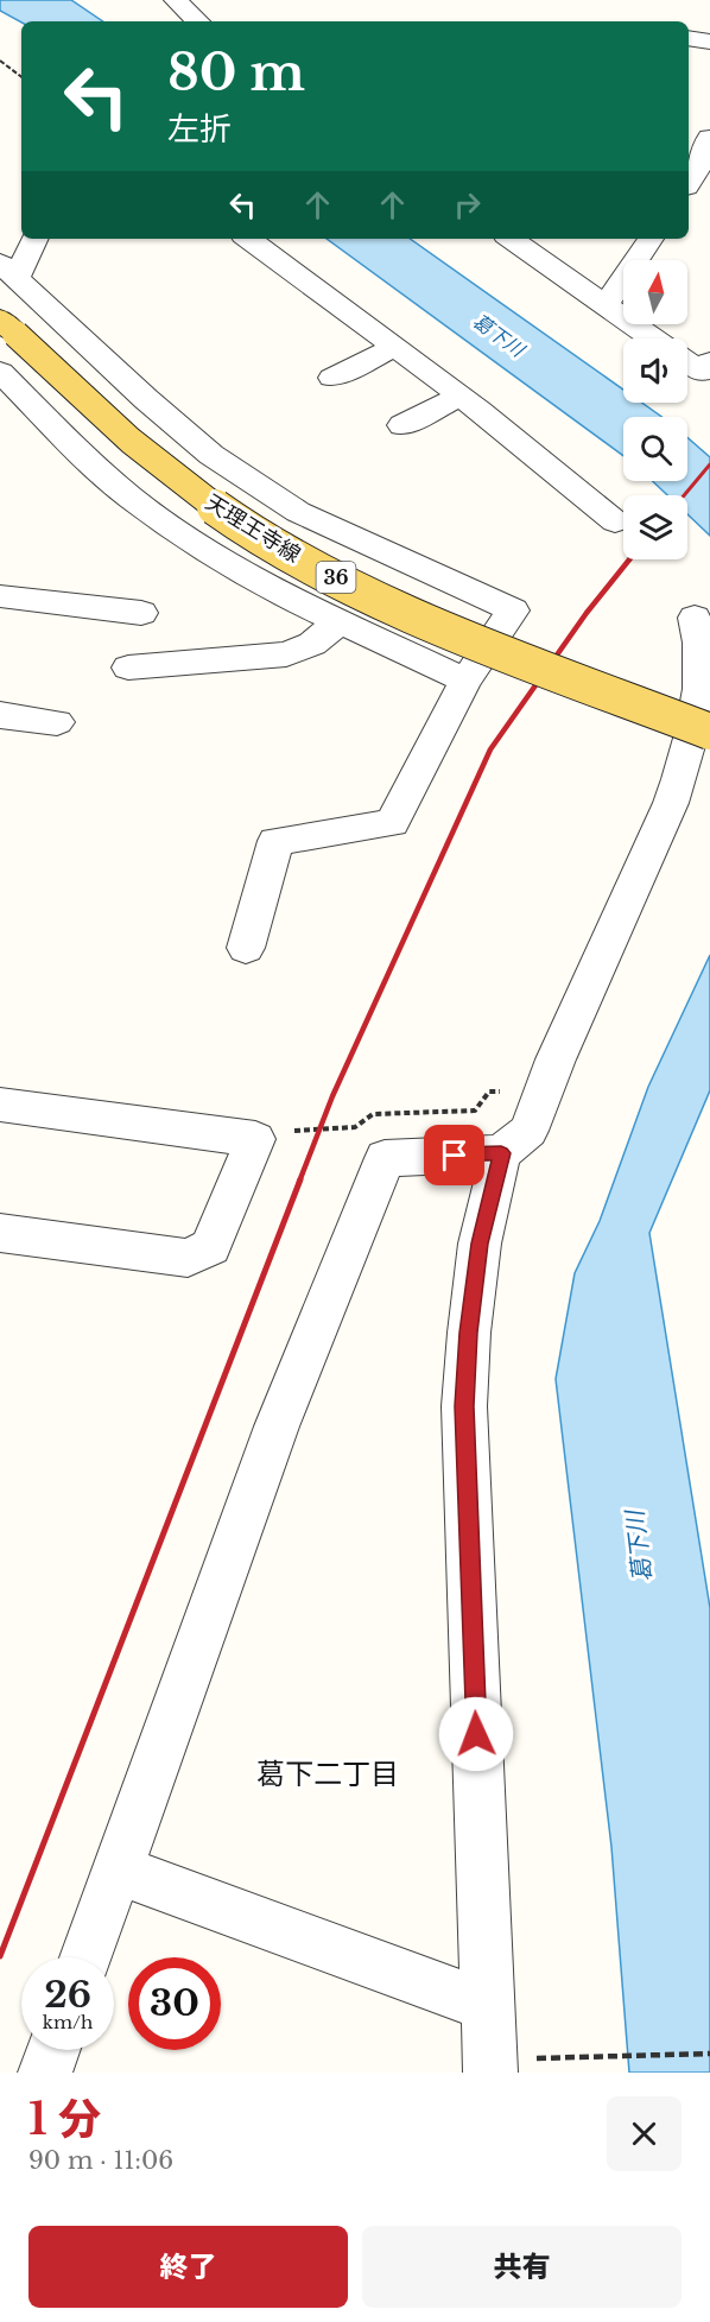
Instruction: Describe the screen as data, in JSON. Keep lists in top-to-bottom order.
{
  "streets": {
    "main road": ["天理王寺線", "36"]
  },
  "districts": ["葛下二丁目"],
  "water": ["葛下川"],
  "north": "top",
  "page": {
    "turn": ["80 m", "左折"],
    "speed": "26 km/h",
    "limit": "30",
    "heading": ["1 分", "90 m · 11:06"],
    "buttons": ["終了", "共有"]
  }
}
